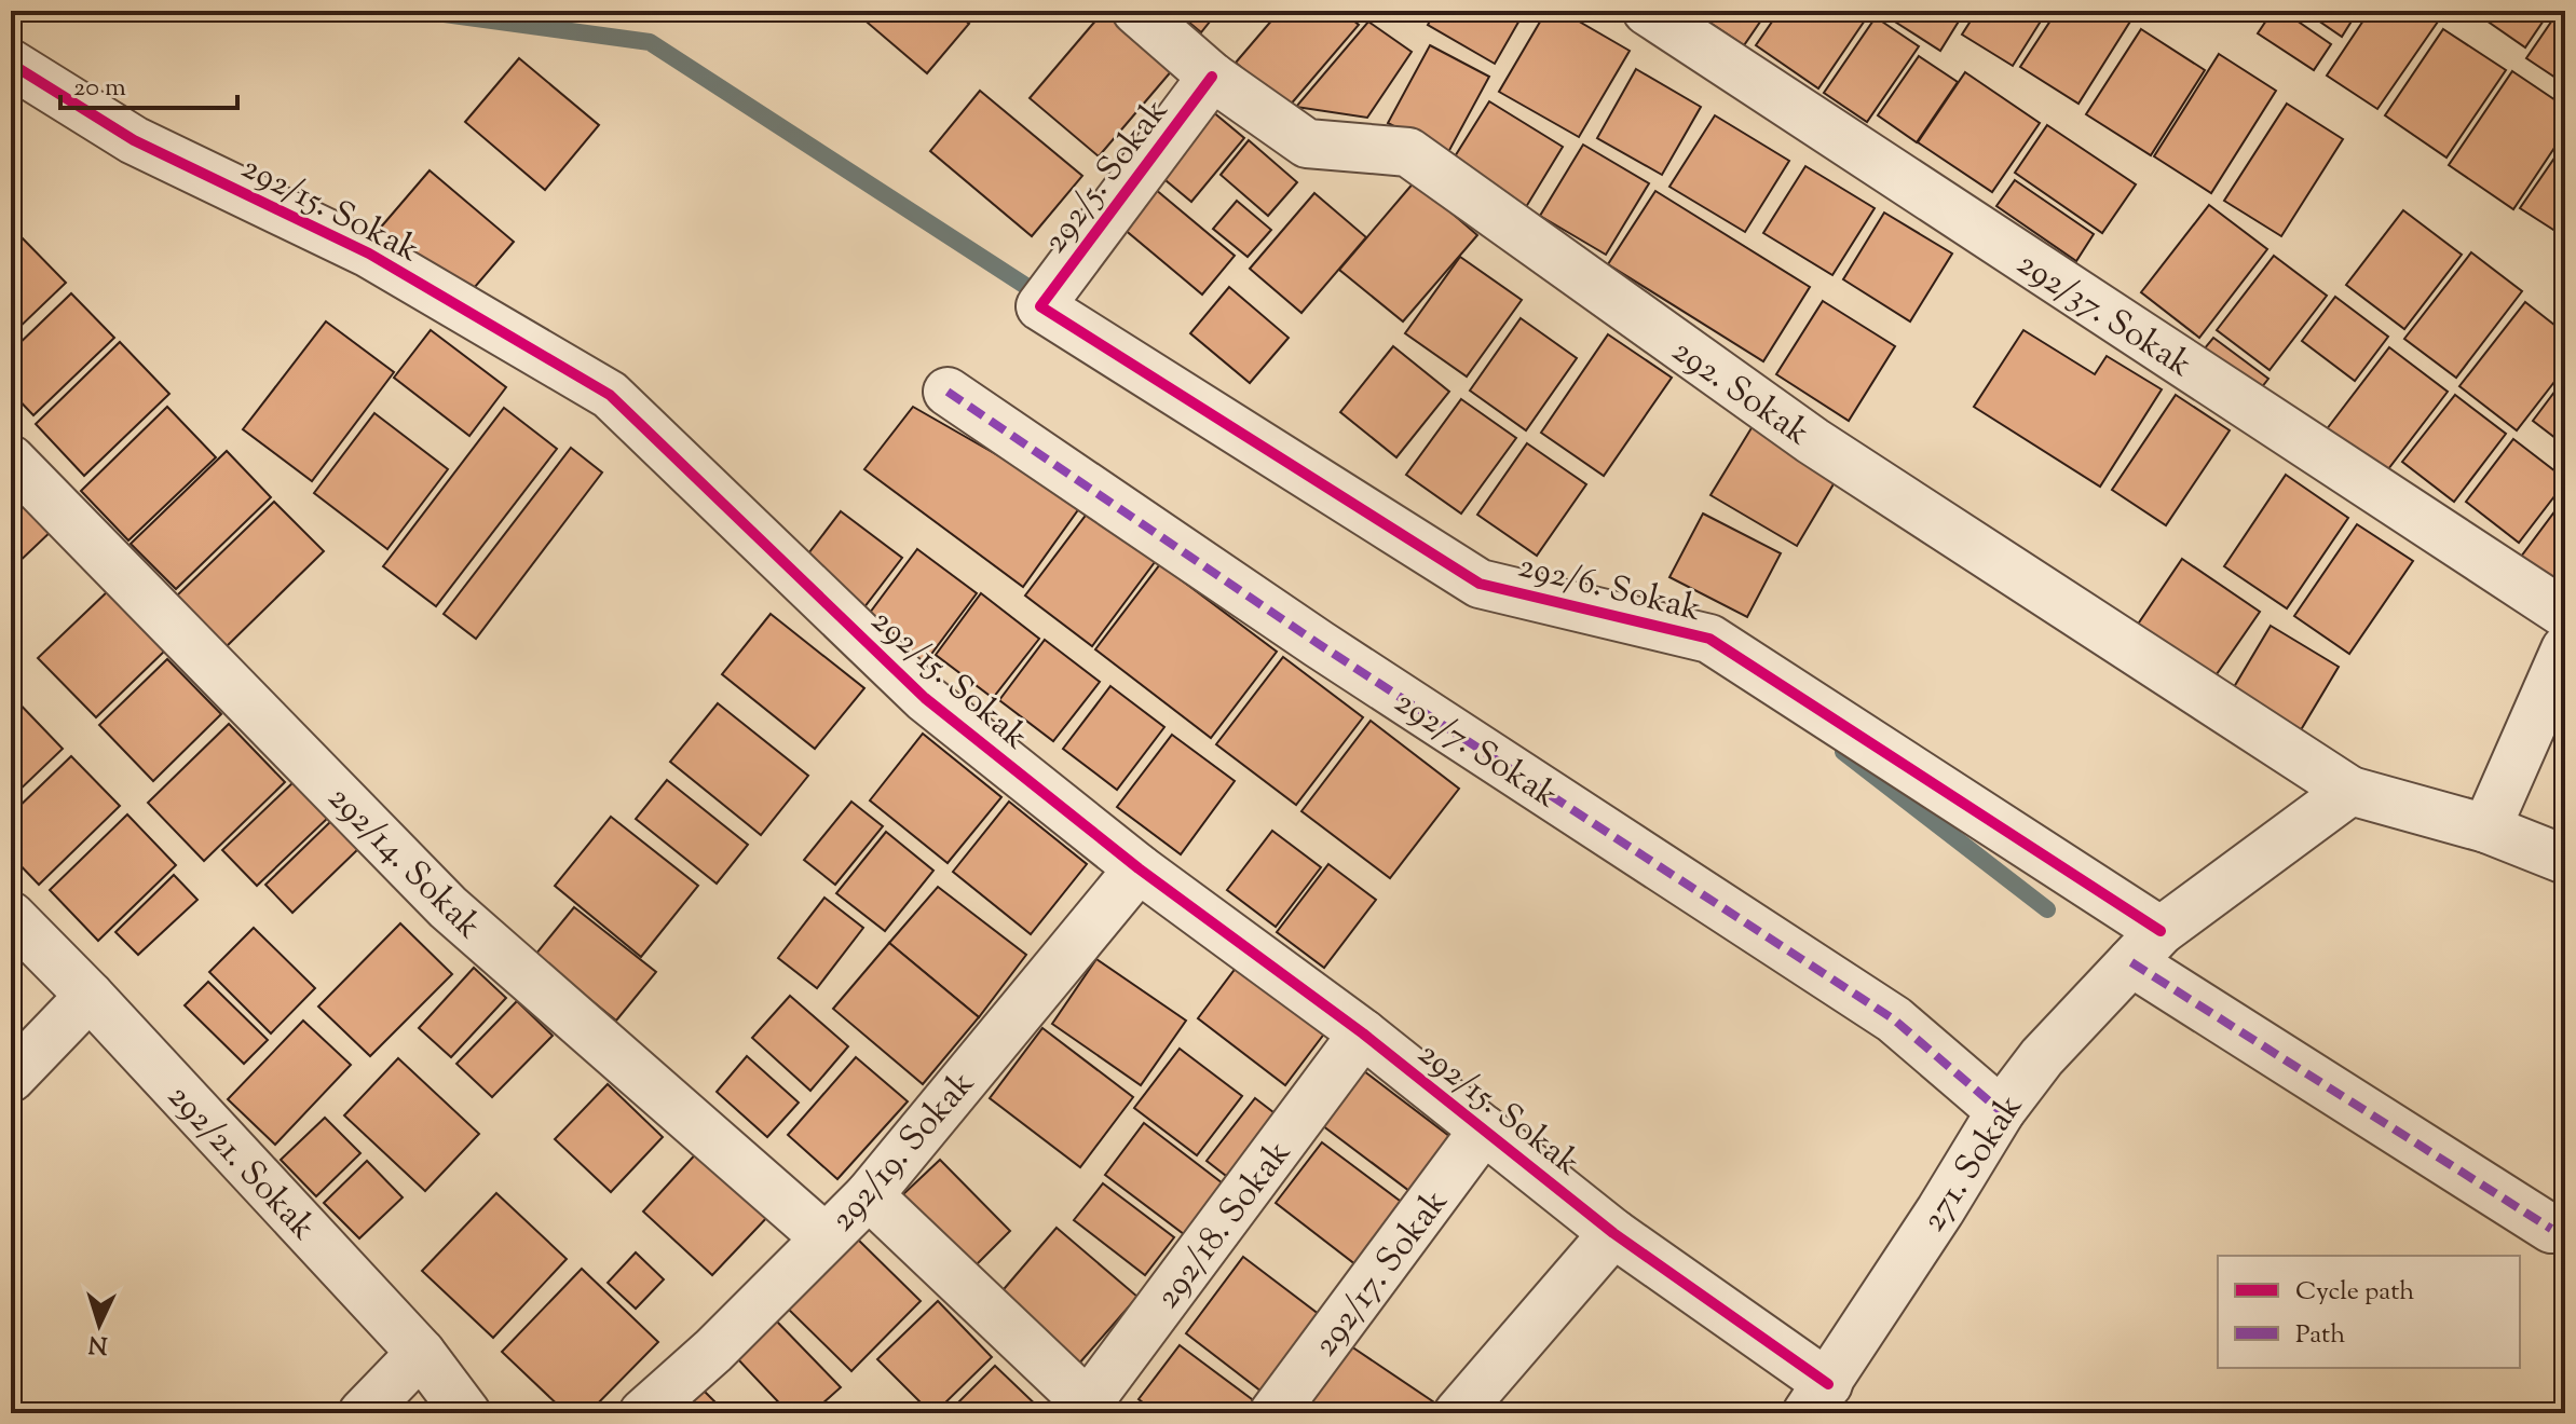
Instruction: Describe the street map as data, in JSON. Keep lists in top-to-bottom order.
{
  "streets": {
    "street": [
      "292/5. Sokak",
      "292/15. Sokak",
      "292/37. Sokak",
      "292. Sokak",
      "292/6. Sokak",
      "292/7. Sokak",
      "292/14. Sokak",
      "292/19. Sokak",
      "292/21. Sokak",
      "271. Sokak",
      "292/18. Sokak",
      "292/17. Sokak"
    ]
  },
  "crossings": [
    ["292/5. Sokak", "292. Sokak"],
    ["292/5. Sokak", "292/6. Sokak"],
    ["292/15. Sokak", "292/19. Sokak"],
    ["292/15. Sokak", "271. Sokak"],
    ["292/15. Sokak", "292/18. Sokak"],
    ["292/15. Sokak", "292/17. Sokak"],
    ["292. Sokak", "271. Sokak"],
    ["292/6. Sokak", "271. Sokak"],
    ["292/7. Sokak", "271. Sokak"],
    ["292/14. Sokak", "292/19. Sokak"]
  ],
  "legend": ["Cycle path", "Path"],
  "scale_bar": "20 m",
  "north": "bottom"
}
